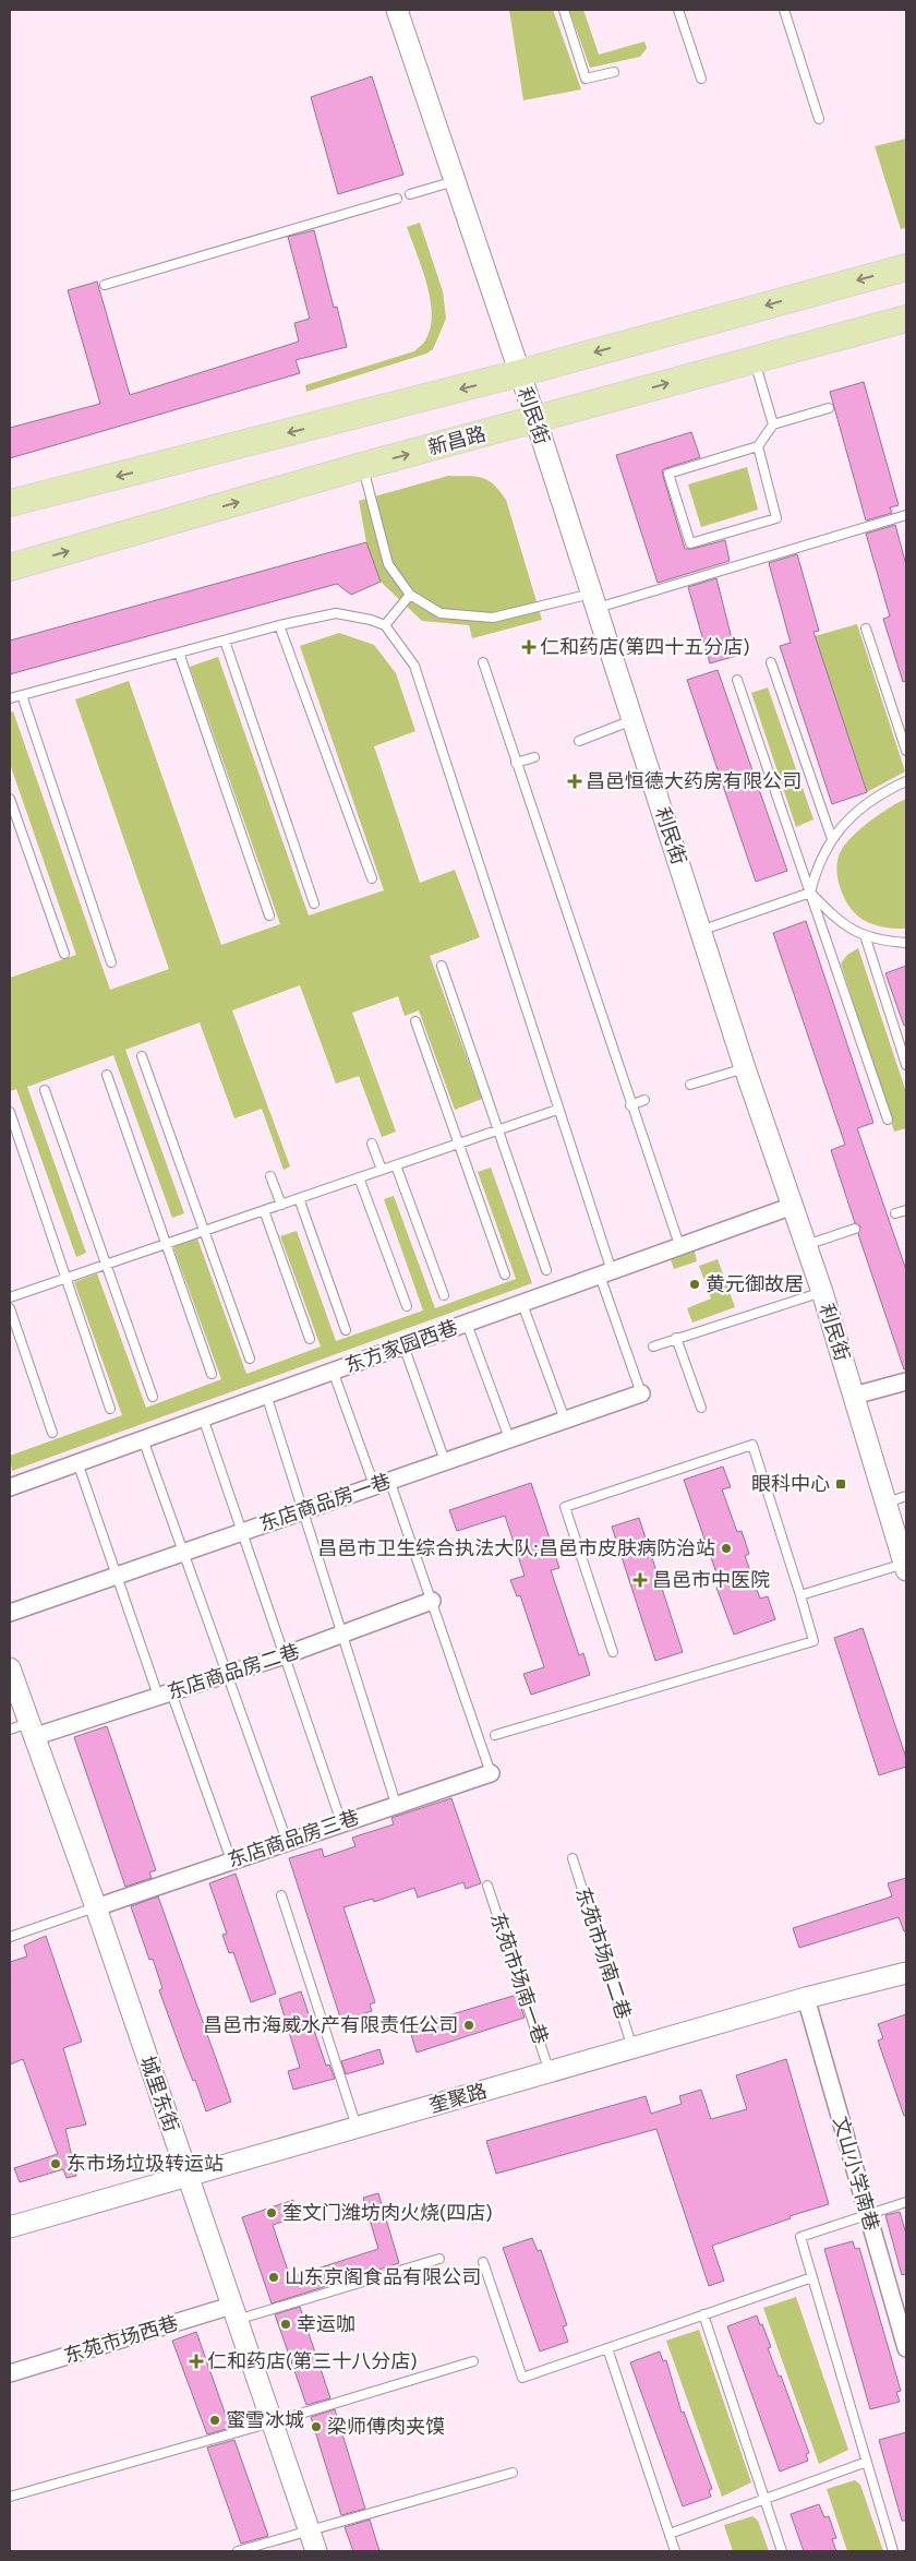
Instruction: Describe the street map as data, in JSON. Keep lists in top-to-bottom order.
{
  "streets": {
    "main road": ["新昌路"],
    "street": [
      "利民街",
      "东方家园西巷",
      "东店商品房一巷",
      "东店商品房二巷",
      "东店商品房三巷",
      "城里东街",
      "奎聚路",
      "文山小学南巷",
      "东苑市场西巷"
    ],
    "lane": ["东苑市场南二巷", "东苑市场南一巷"]
  },
  "crossings": [
    ["利民街", "新昌路"],
    ["利民街", "东方家园西巷"],
    ["东店商品房二巷", "城里东街"],
    ["东店商品房三巷", "城里东街"],
    ["东苑市场南二巷", "奎聚路"],
    ["东苑市场南一巷", "奎聚路"],
    ["城里东街", "奎聚路"],
    ["城里东街", "东苑市场西巷"],
    ["奎聚路", "文山小学南巷"]
  ],
  "places": {
    "health": [
      "仁和药店(第四十五分店)",
      "昌邑恒德大药房有限公司",
      "昌邑市中医院",
      "仁和药店(第三十八分店)"
    ],
    "other": [
      "黄元御故居",
      "昌邑市卫生综合执法大队;昌邑市皮肤病防治站",
      "昌邑市海威水产有限责任公司",
      "东市场垃圾转运站",
      "奎文门潍坊肉火烧(四店)",
      "山东京阁食品有限公司",
      "幸运咖",
      "蜜雪冰城",
      "梁师傅肉夹馍"
    ],
    "transit": ["眼科中心"]
  }
}
